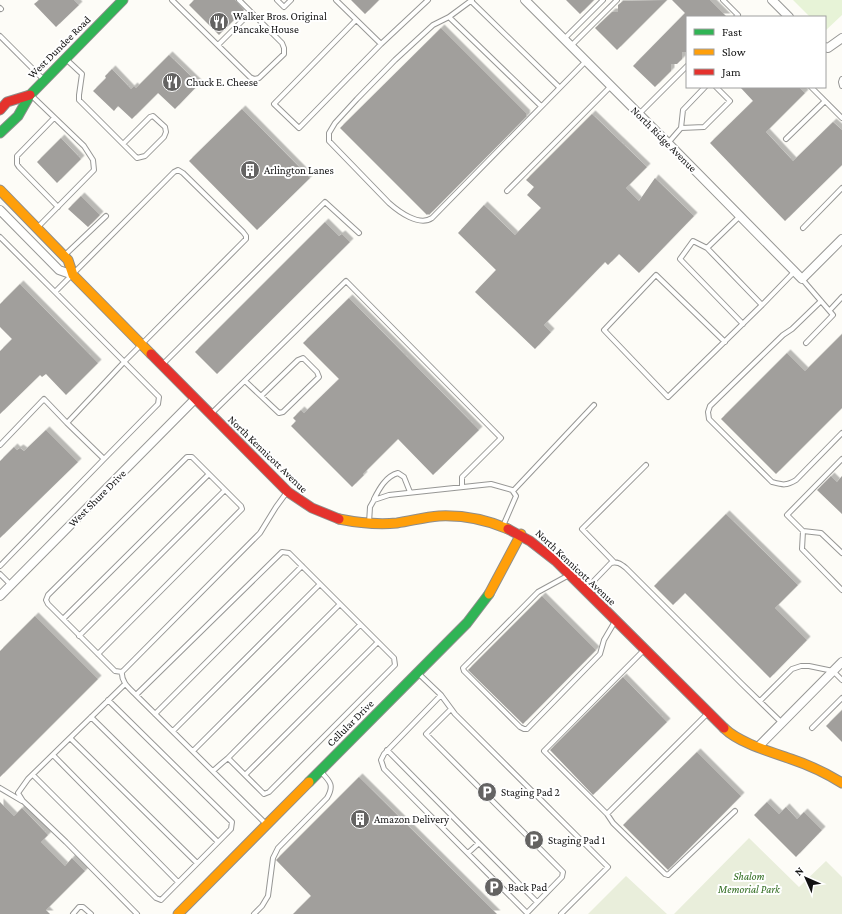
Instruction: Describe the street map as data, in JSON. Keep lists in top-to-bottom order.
{
  "streets": {
    "street": [
      "West Dundee Road",
      "North Ridge Avenue",
      "North Kennicott Avenue",
      "West Shure Drive",
      "Cellular Drive"
    ]
  },
  "crossings": [
    ["North Kennicott Avenue", "West Shure Drive"],
    ["North Kennicott Avenue", "Cellular Drive"]
  ],
  "parks": ["Shalom Memorial Park"],
  "places": {
    "restaurant": ["Walker Bros. Original Pancake House", "Chuck E. Cheese"],
    "building": ["Arlington Lanes", "Amazon Delivery"],
    "parking": ["Staging Pad 2", "Staging Pad 1", "Back Pad"]
  },
  "legend": ["Fast", "Slow", "Jam"],
  "north": "top left"
}
